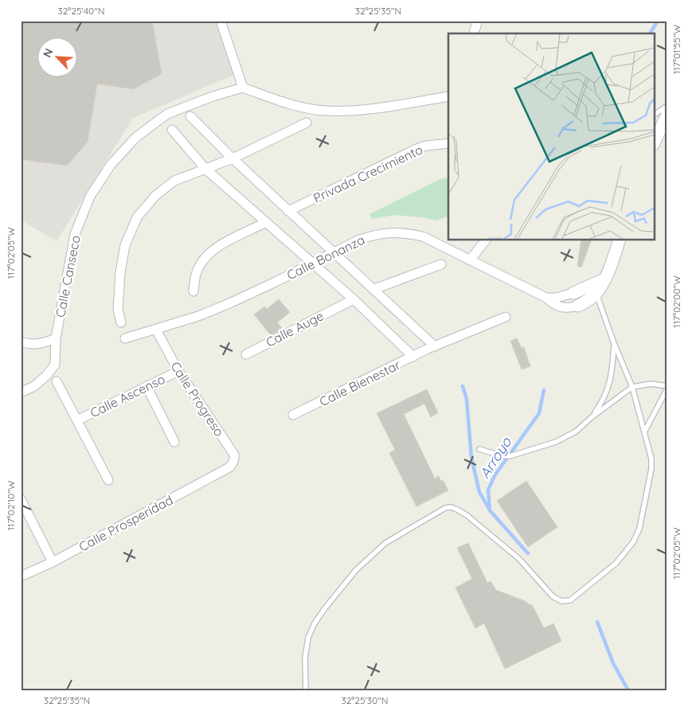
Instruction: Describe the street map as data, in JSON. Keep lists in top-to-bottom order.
{
  "streets": {
    "street": [
      "Privada Crecimiento",
      "Calle Bonanza",
      "Calle Canseco",
      "Calle Auge",
      "Calle Bienestar",
      "Calle Ascenso",
      "Calle Progreso",
      "Calle Prosperidad"
    ]
  },
  "crossings": [
    ["Calle Bonanza", "Calle Progreso"],
    ["Calle Ascenso", "Calle Progreso"],
    ["Calle Progreso", "Calle Prosperidad"]
  ],
  "water": ["Arroyo"],
  "north": "top left",
  "coordinates": [
    "32°25'40\"N",
    "32°25'35\"N",
    "117°01'55\"W",
    "117°02'05\"W",
    "117°02'00\"W",
    "117°02'10\"W",
    "32°25'30\"N"
  ]
}
